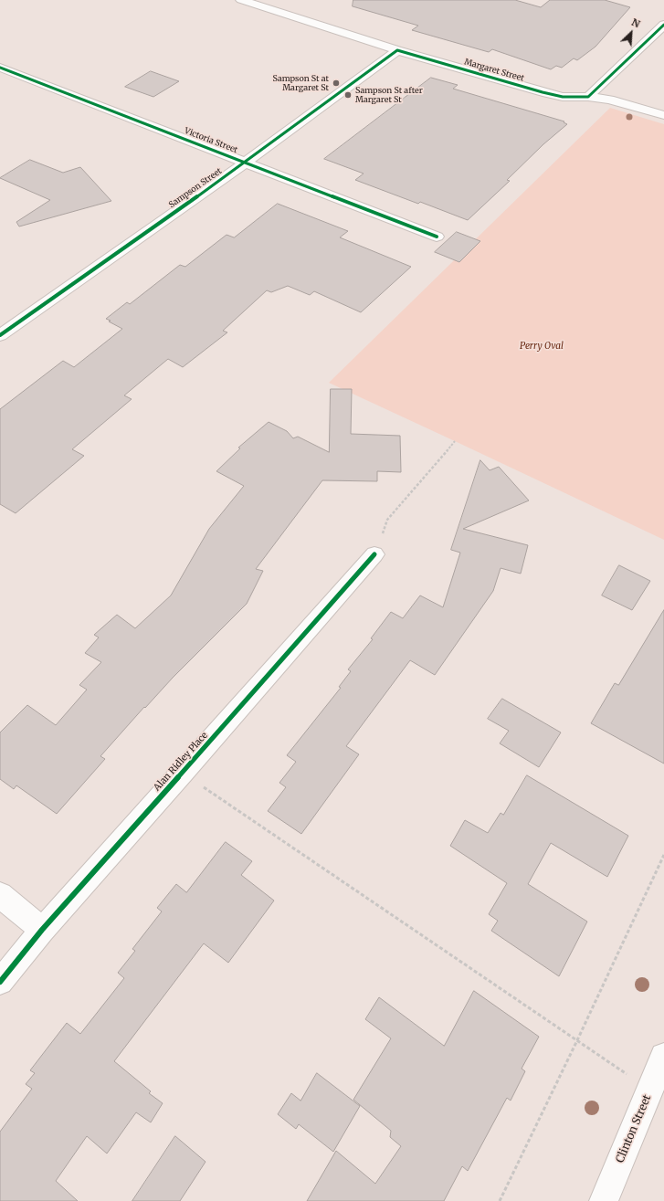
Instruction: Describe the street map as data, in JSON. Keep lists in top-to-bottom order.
{
  "streets": {
    "street": [
      "Margaret Street",
      "Victoria Street",
      "Sampson Street",
      "Alan Ridley Place",
      "Clinton Street"
    ]
  },
  "crossings": [
    ["Margaret Street", "Sampson Street"],
    ["Victoria Street", "Sampson Street"]
  ],
  "parks": ["Perry Oval"],
  "places": ["Sampson St at Margaret St", "Sampson St after Margaret St"],
  "north": "top right"
}
